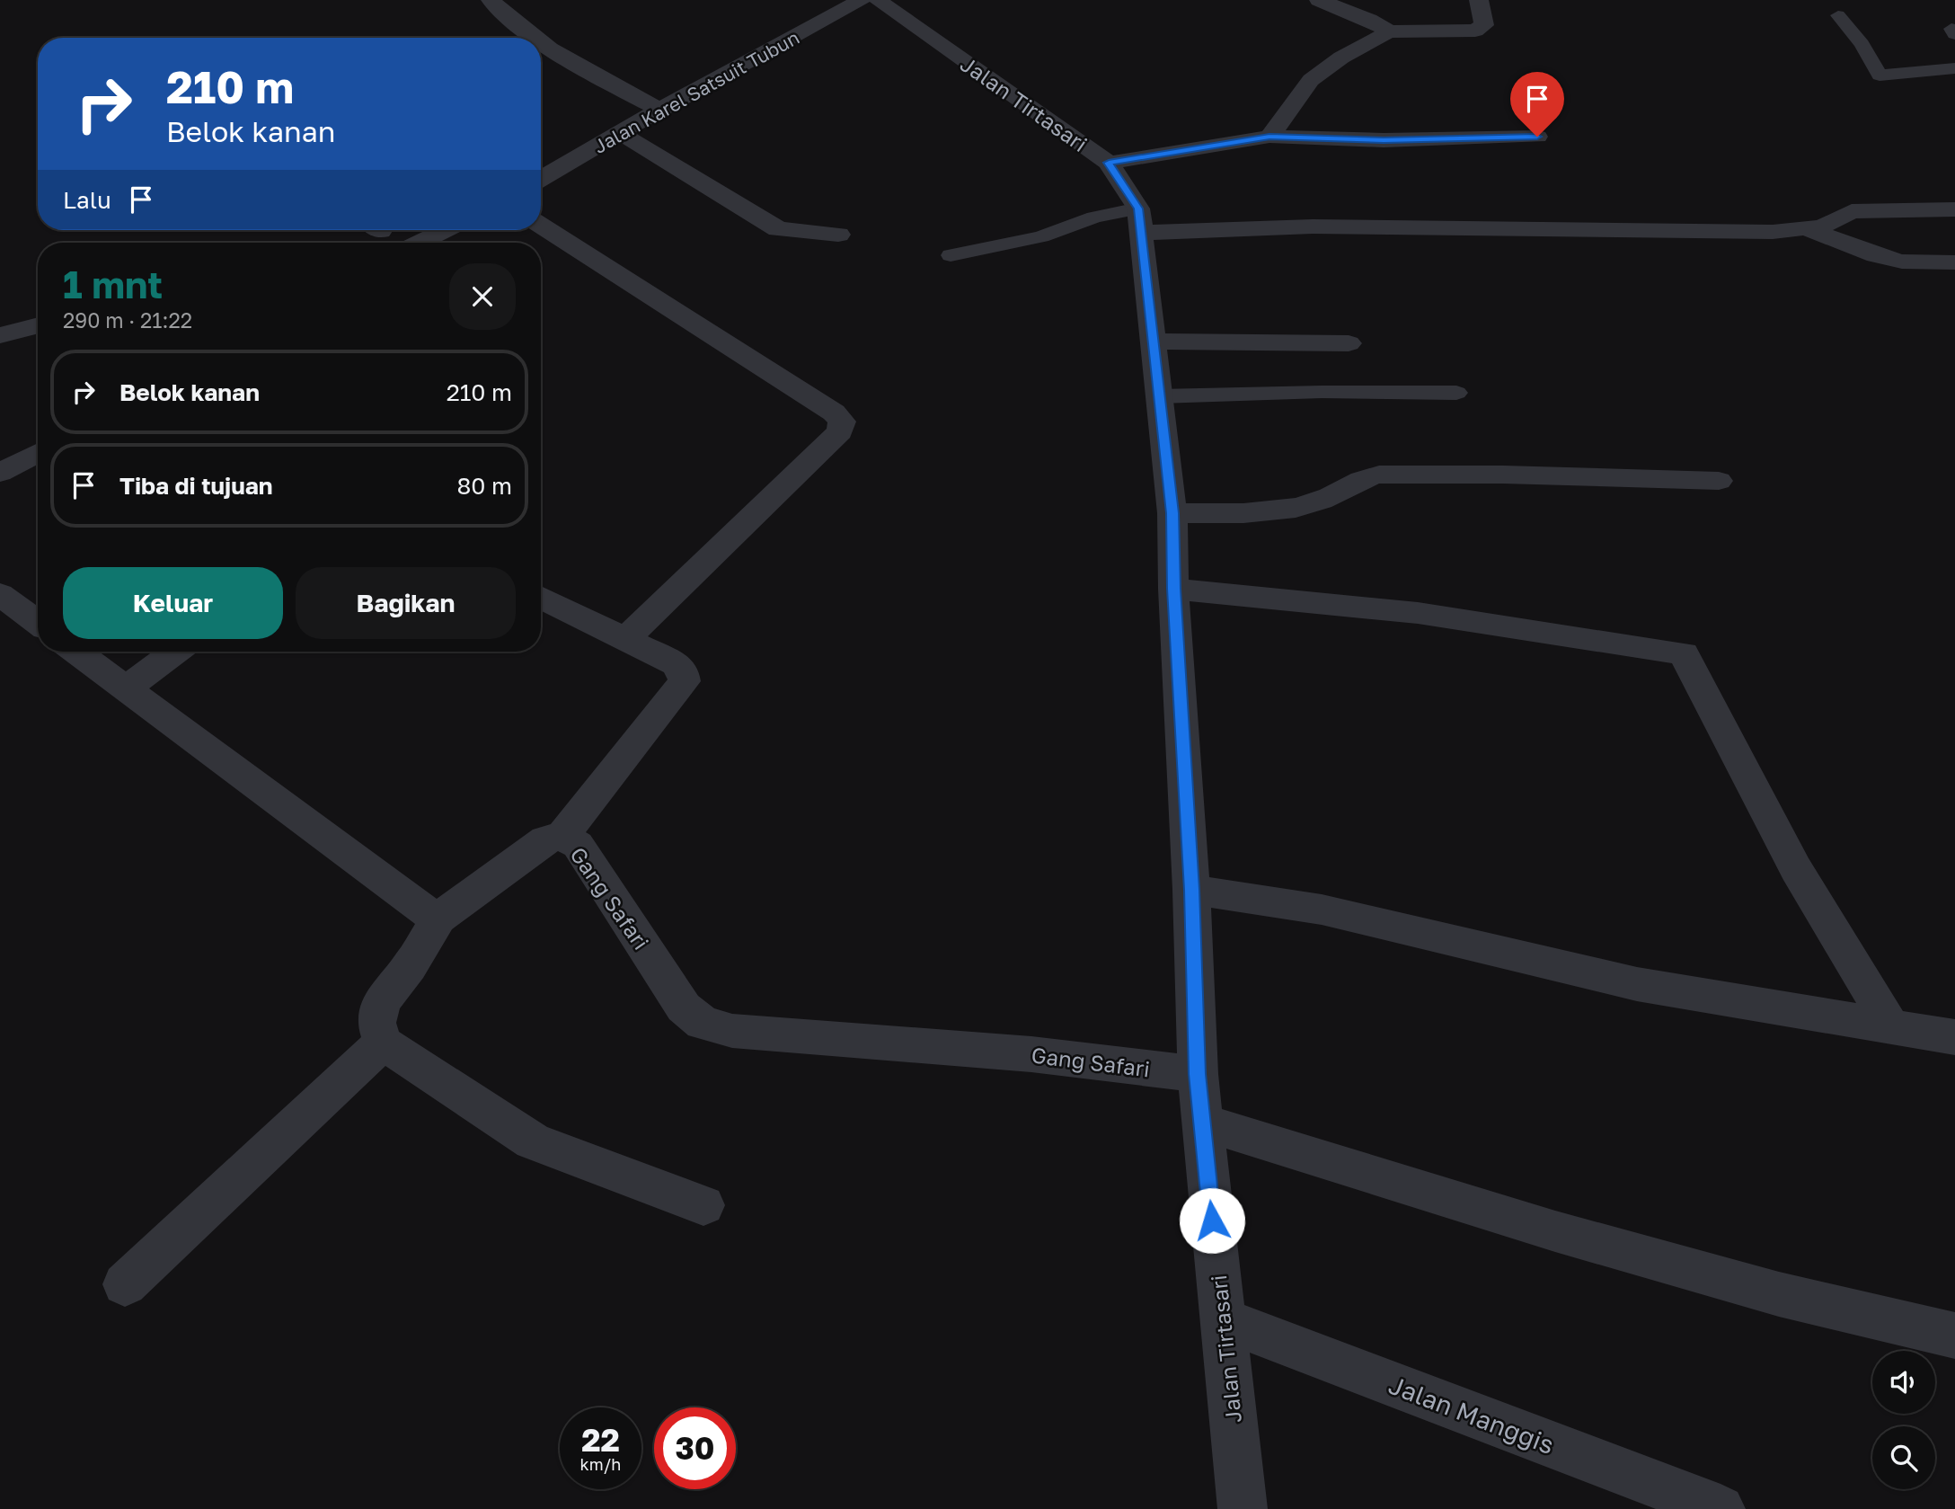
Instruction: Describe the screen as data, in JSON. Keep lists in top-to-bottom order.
{
  "streets": {
    "street": [
      "Jalan Karel Satsuit Tubun",
      "Jalan Tirtasari",
      "Gang Safari",
      "Jalan Manggis"
    ]
  },
  "crossings": [
    ["Jalan Tirtasari", "Gang Safari"],
    ["Jalan Tirtasari", "Jalan Manggis"]
  ],
  "page": {
    "turn": ["210 m", "Belok kanan"],
    "then": "Lalu",
    "heading": ["1 mnt", "290 m · 21:22"],
    "list": [
      {
        "name": "Belok kanan",
        "value": "210 m"
      },
      {
        "name": "Tiba di tujuan",
        "value": "80 m"
      }
    ],
    "buttons": ["Keluar", "Bagikan"],
    "speed": "22 km/h",
    "limit": "30"
  }
}
